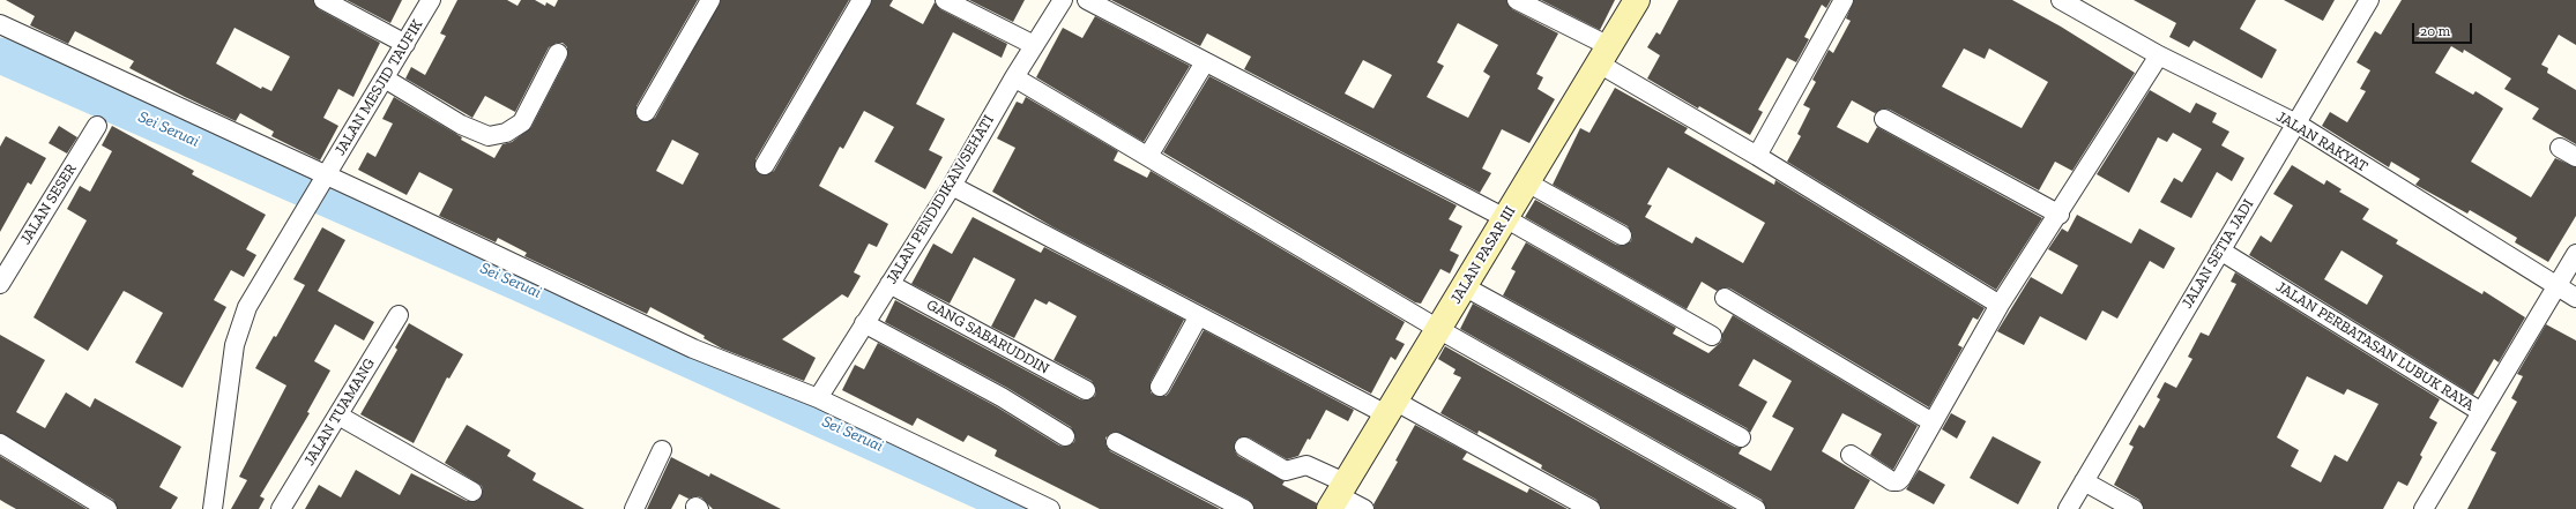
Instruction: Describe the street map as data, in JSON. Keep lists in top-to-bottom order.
{
  "streets": {
    "street": [
      "JALAN MESJID TAUFIK",
      "JALAN RAKYAT",
      "JALAN PENDIDIKAN/SEHATI",
      "JALAN SESER",
      "JALAN SETIA JADI",
      "JALAN PASAR III",
      "GANG SABARUDDIN",
      "JALAN PERBATASAN LUBUK RAYA",
      "JALAN TUAMANG"
    ]
  },
  "crossings": [
    ["JALAN RAKYAT", "JALAN SETIA JADI"],
    ["JALAN PENDIDIKAN/SEHATI", "GANG SABARUDDIN"],
    ["JALAN SETIA JADI", "JALAN PERBATASAN LUBUK RAYA"]
  ],
  "water": ["Sei Seruai"],
  "scale_bar": "20 m"
}
